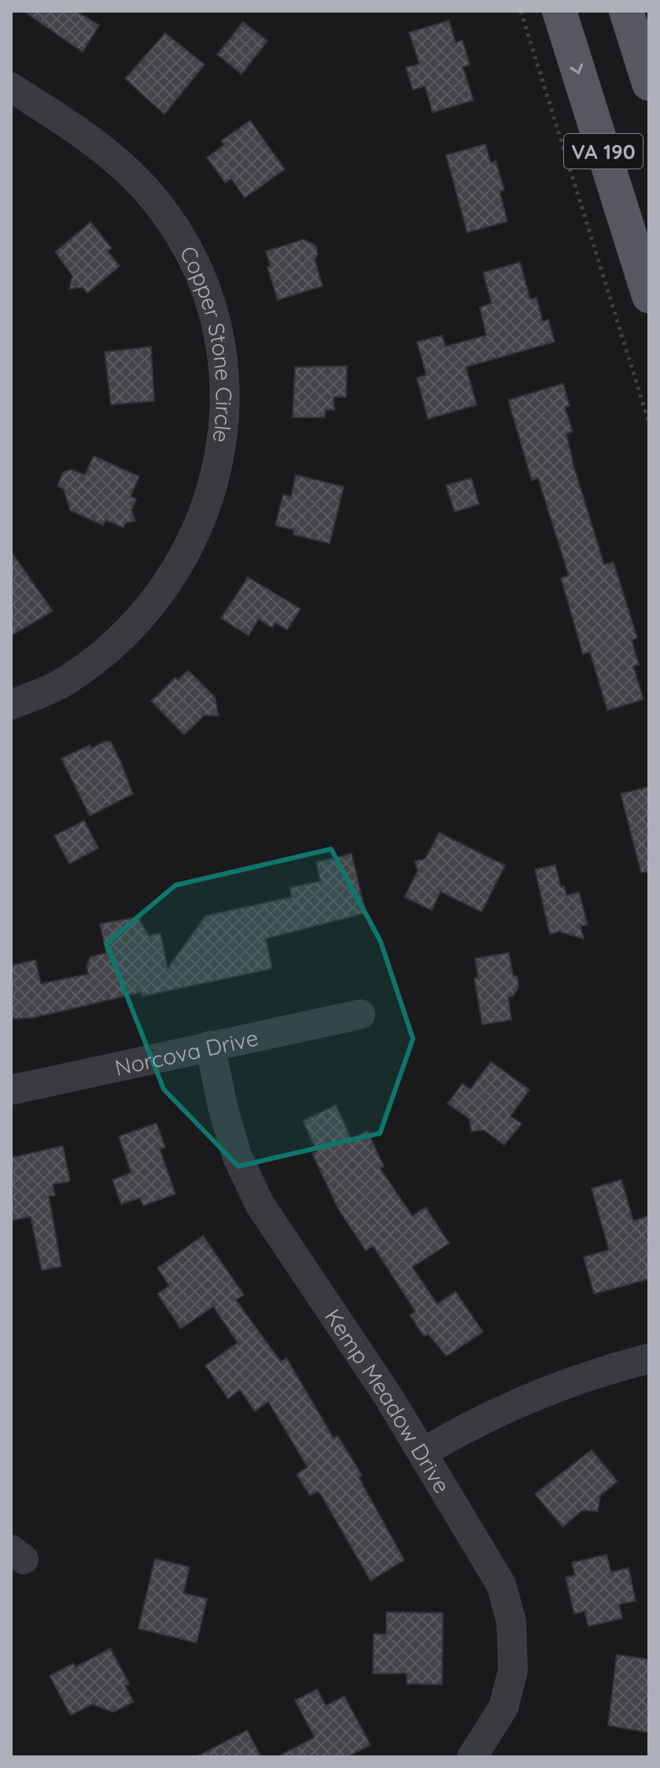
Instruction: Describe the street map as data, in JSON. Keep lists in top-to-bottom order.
{
  "streets": {
    "main road": ["VA 190"],
    "street": ["Copper Stone Circle", "Norcova Drive", "Kemp Meadow Drive"]
  },
  "crossings": [
    ["Norcova Drive", "Kemp Meadow Drive"]
  ]
}
